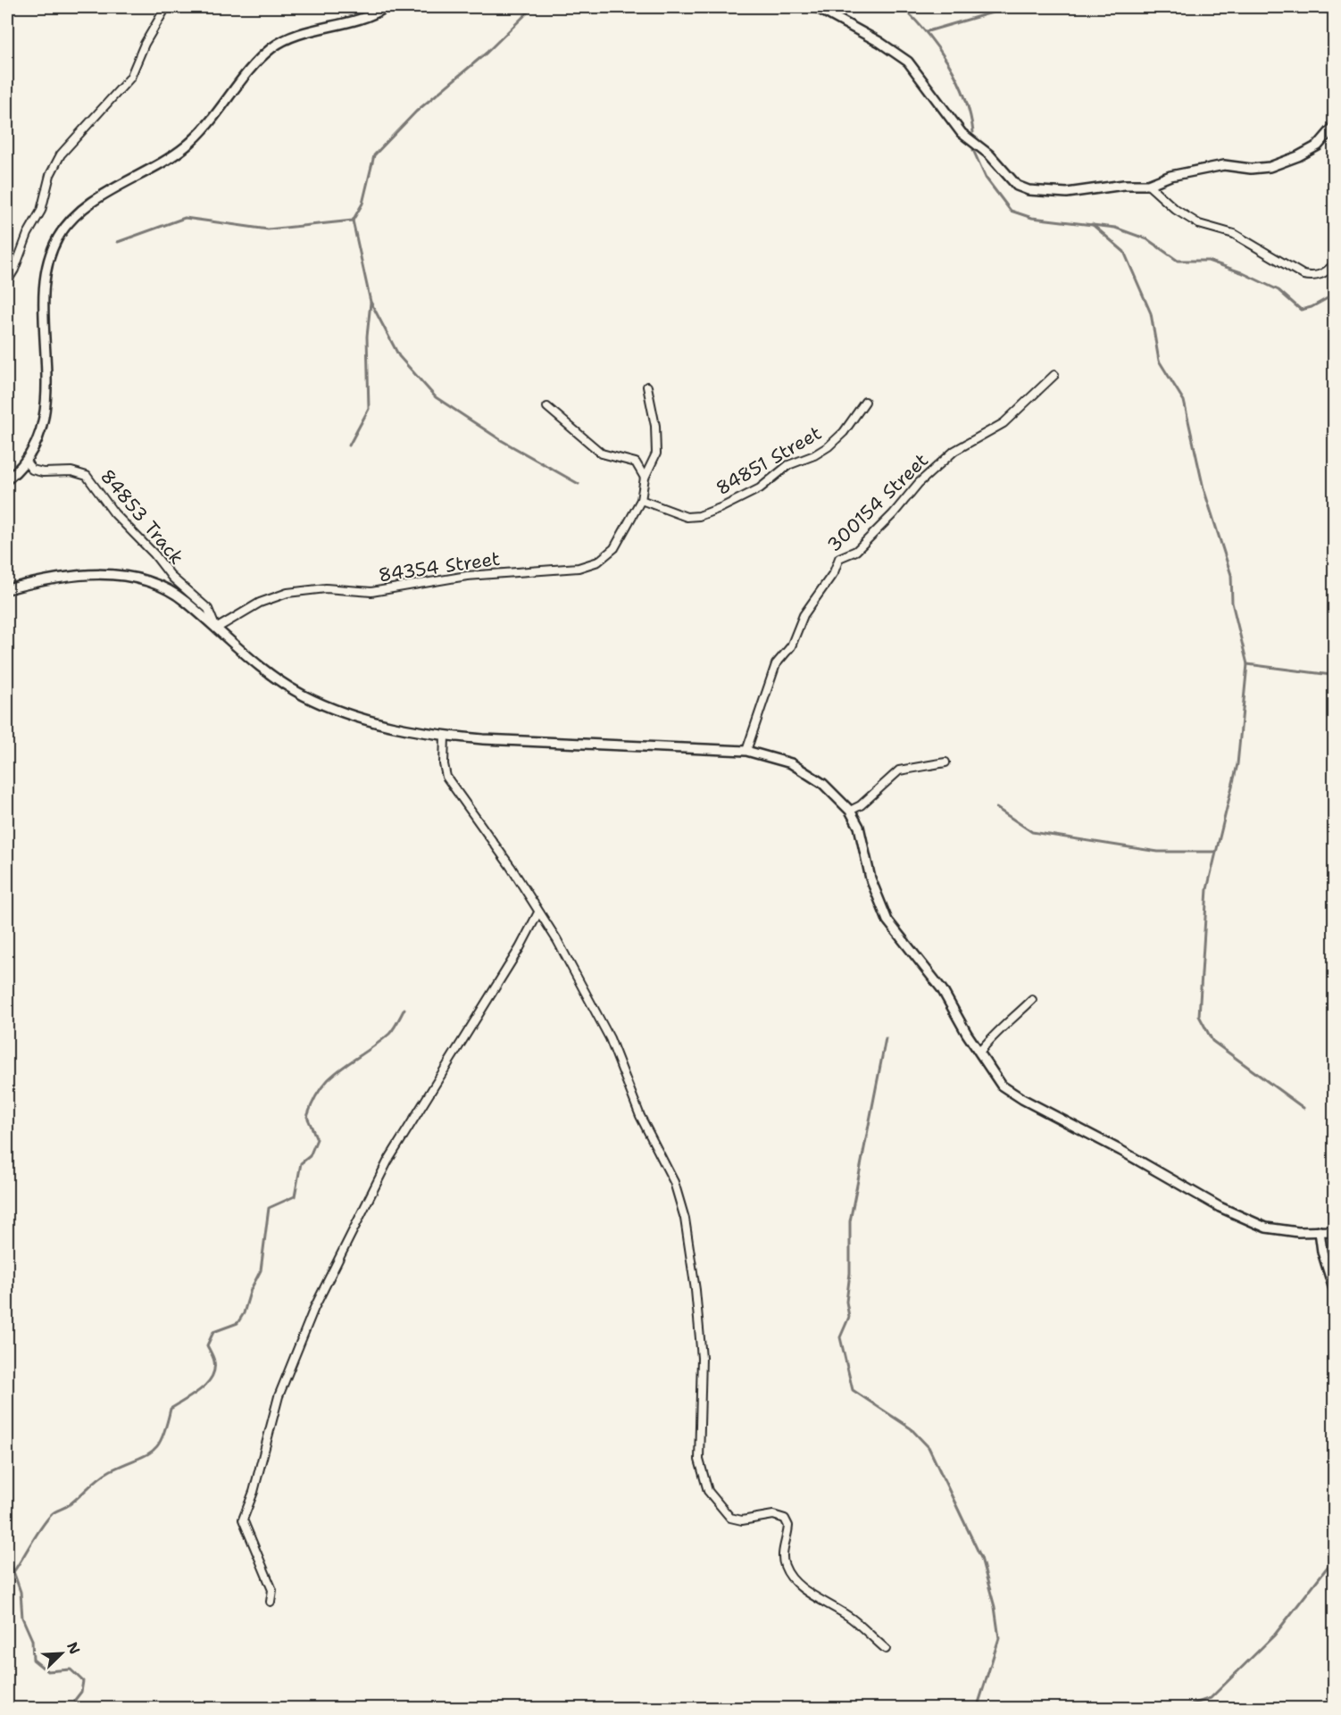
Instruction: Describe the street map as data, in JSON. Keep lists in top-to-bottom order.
{
  "streets": {
    "street": [
      "84851 Street",
      "300154 Street",
      "84853 Track",
      "84354 Street"
    ]
  },
  "crossings": [
    ["84851 Street", "84354 Street"],
    ["84853 Track", "84354 Street"]
  ],
  "north": "top right"
}
